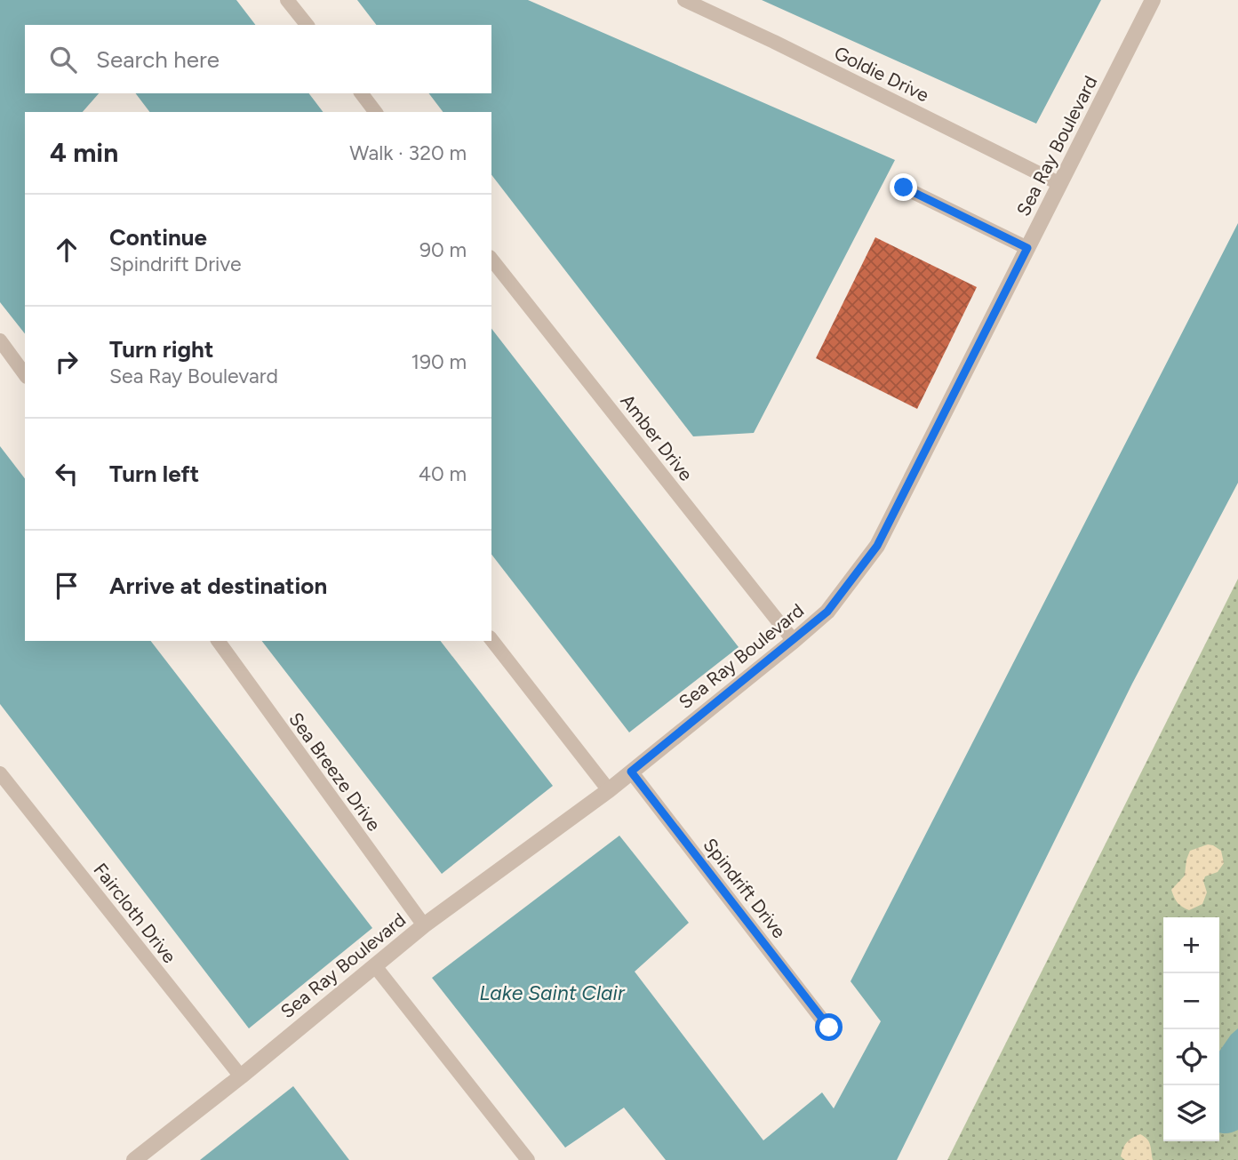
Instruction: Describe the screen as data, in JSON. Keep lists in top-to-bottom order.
{
  "streets": {
    "street": ["Sea Ray Boulevard"],
    "lane": [
      "Goldie Drive",
      "Amber Drive",
      "Sea Breeze Drive",
      "Spindrift Drive",
      "Faircloth Drive"
    ]
  },
  "crossings": [
    ["Goldie Drive", "Sea Ray Boulevard"],
    ["Sea Ray Boulevard", "Amber Drive"],
    ["Sea Ray Boulevard", "Sea Breeze Drive"],
    ["Sea Ray Boulevard", "Spindrift Drive"],
    ["Sea Ray Boulevard", "Faircloth Drive"]
  ],
  "water": ["Lake Saint Clair"],
  "page": {
    "search": "Search here",
    "heading": ["4 min", "Walk · 320 m"],
    "list": [
      ["Continue", "Spindrift Drive", "90 m"],
      ["Turn right", "Sea Ray Boulevard", "190 m"],
      ["Turn left", "40 m"],
      "Arrive at destination"
    ],
    "map_buttons": ["+", "−"]
  }
}
